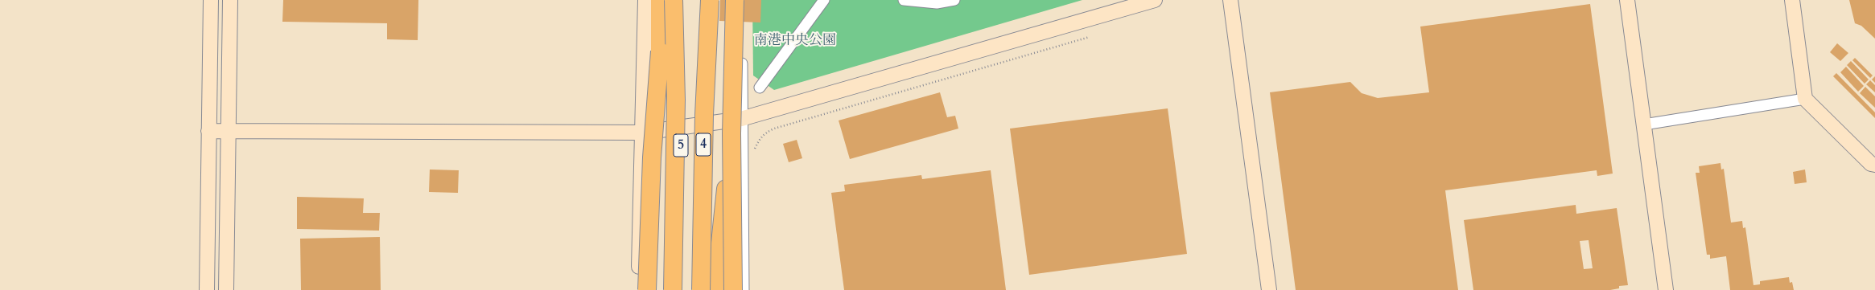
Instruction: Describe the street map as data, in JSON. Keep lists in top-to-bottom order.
{
  "streets": {
    "highway": ["4", "5"]
  },
  "parks": ["南港中央公園"]
}
